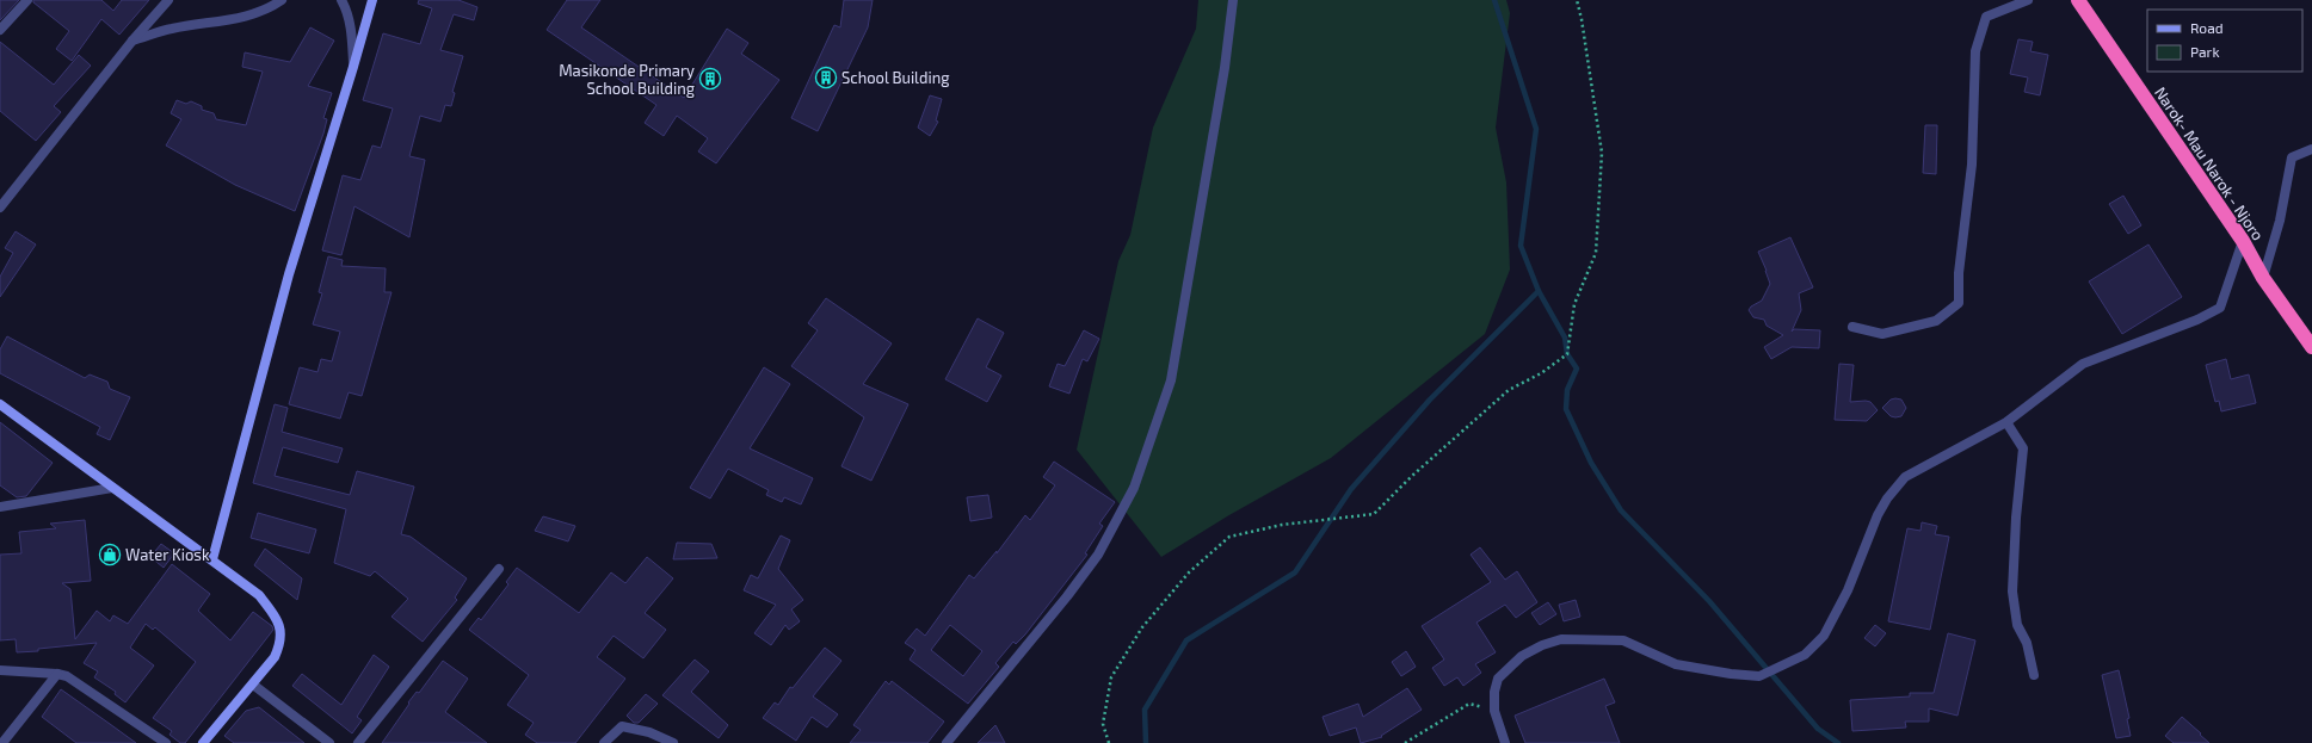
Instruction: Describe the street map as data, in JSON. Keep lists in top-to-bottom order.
{
  "streets": {
    "highway": ["Narok- Mau Narok - Njoro"]
  },
  "places": {
    "building": ["School Building", "Masikonde Primary School Building"],
    "shop": ["Water Kiosk"]
  },
  "legend": ["Road", "Park"]
}
